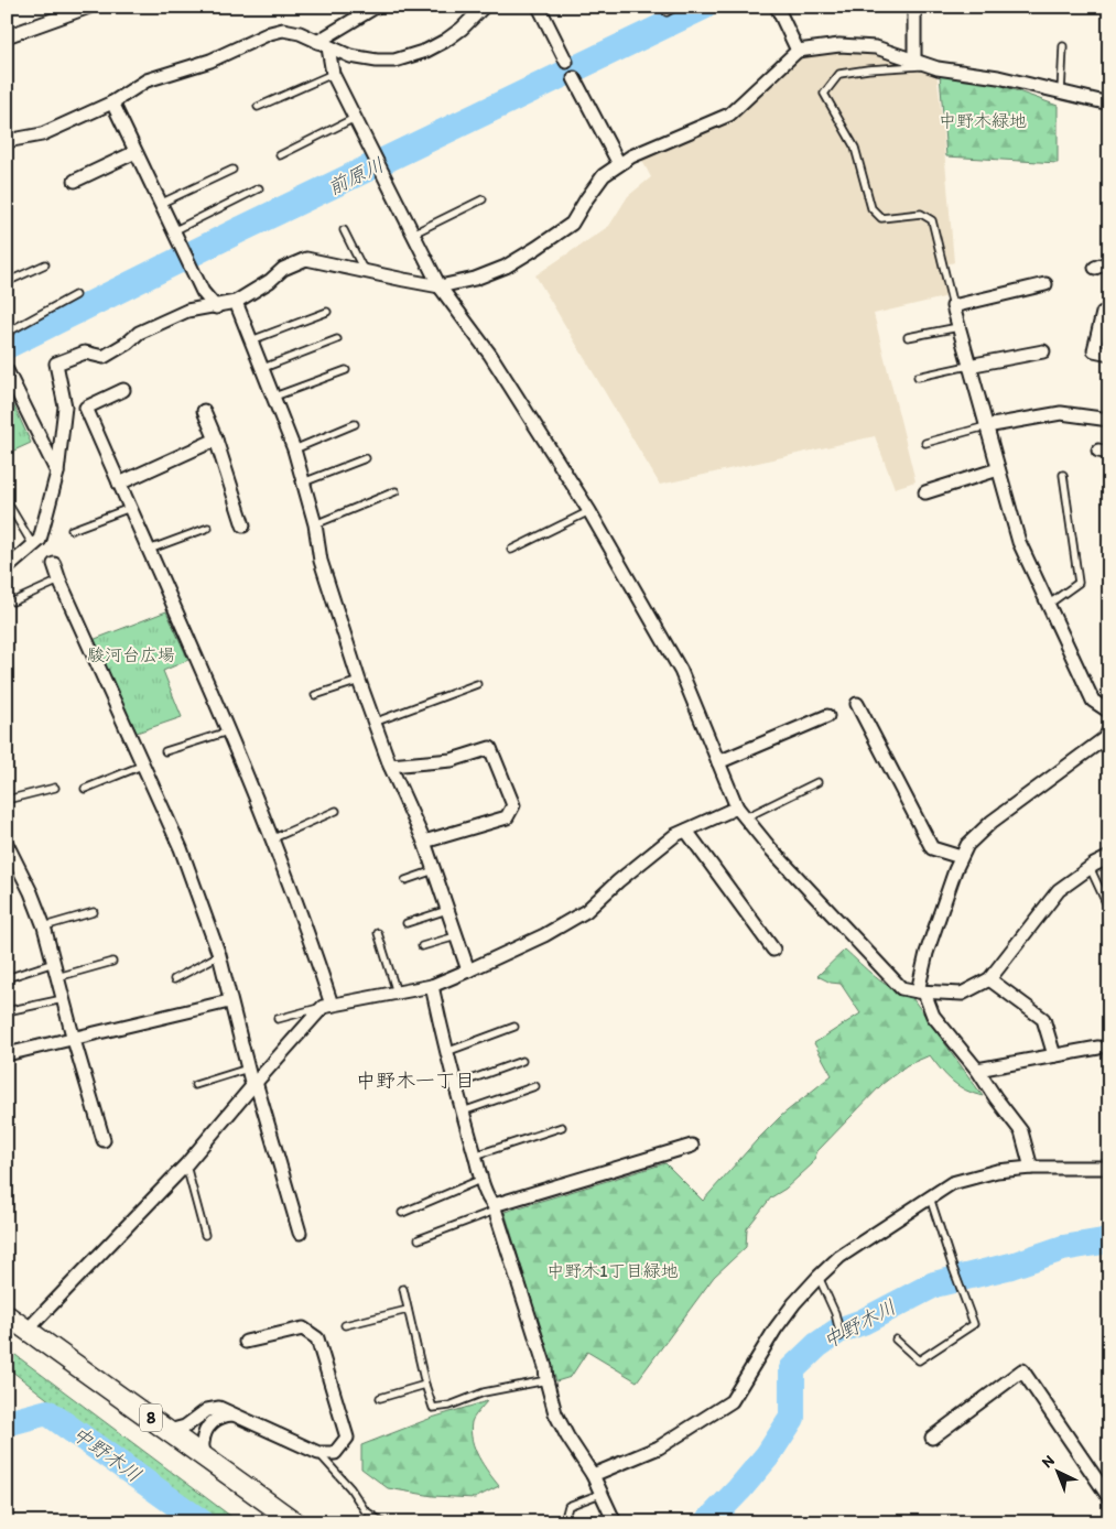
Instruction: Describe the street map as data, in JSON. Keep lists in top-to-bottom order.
{
  "streets": {
    "main road": ["8"]
  },
  "districts": ["中野木一丁目"],
  "water": ["前原川", "中野木川"],
  "parks": ["中野木緑地", "駿河台広場", "中野木1丁目緑地"],
  "north": "top left"
}
